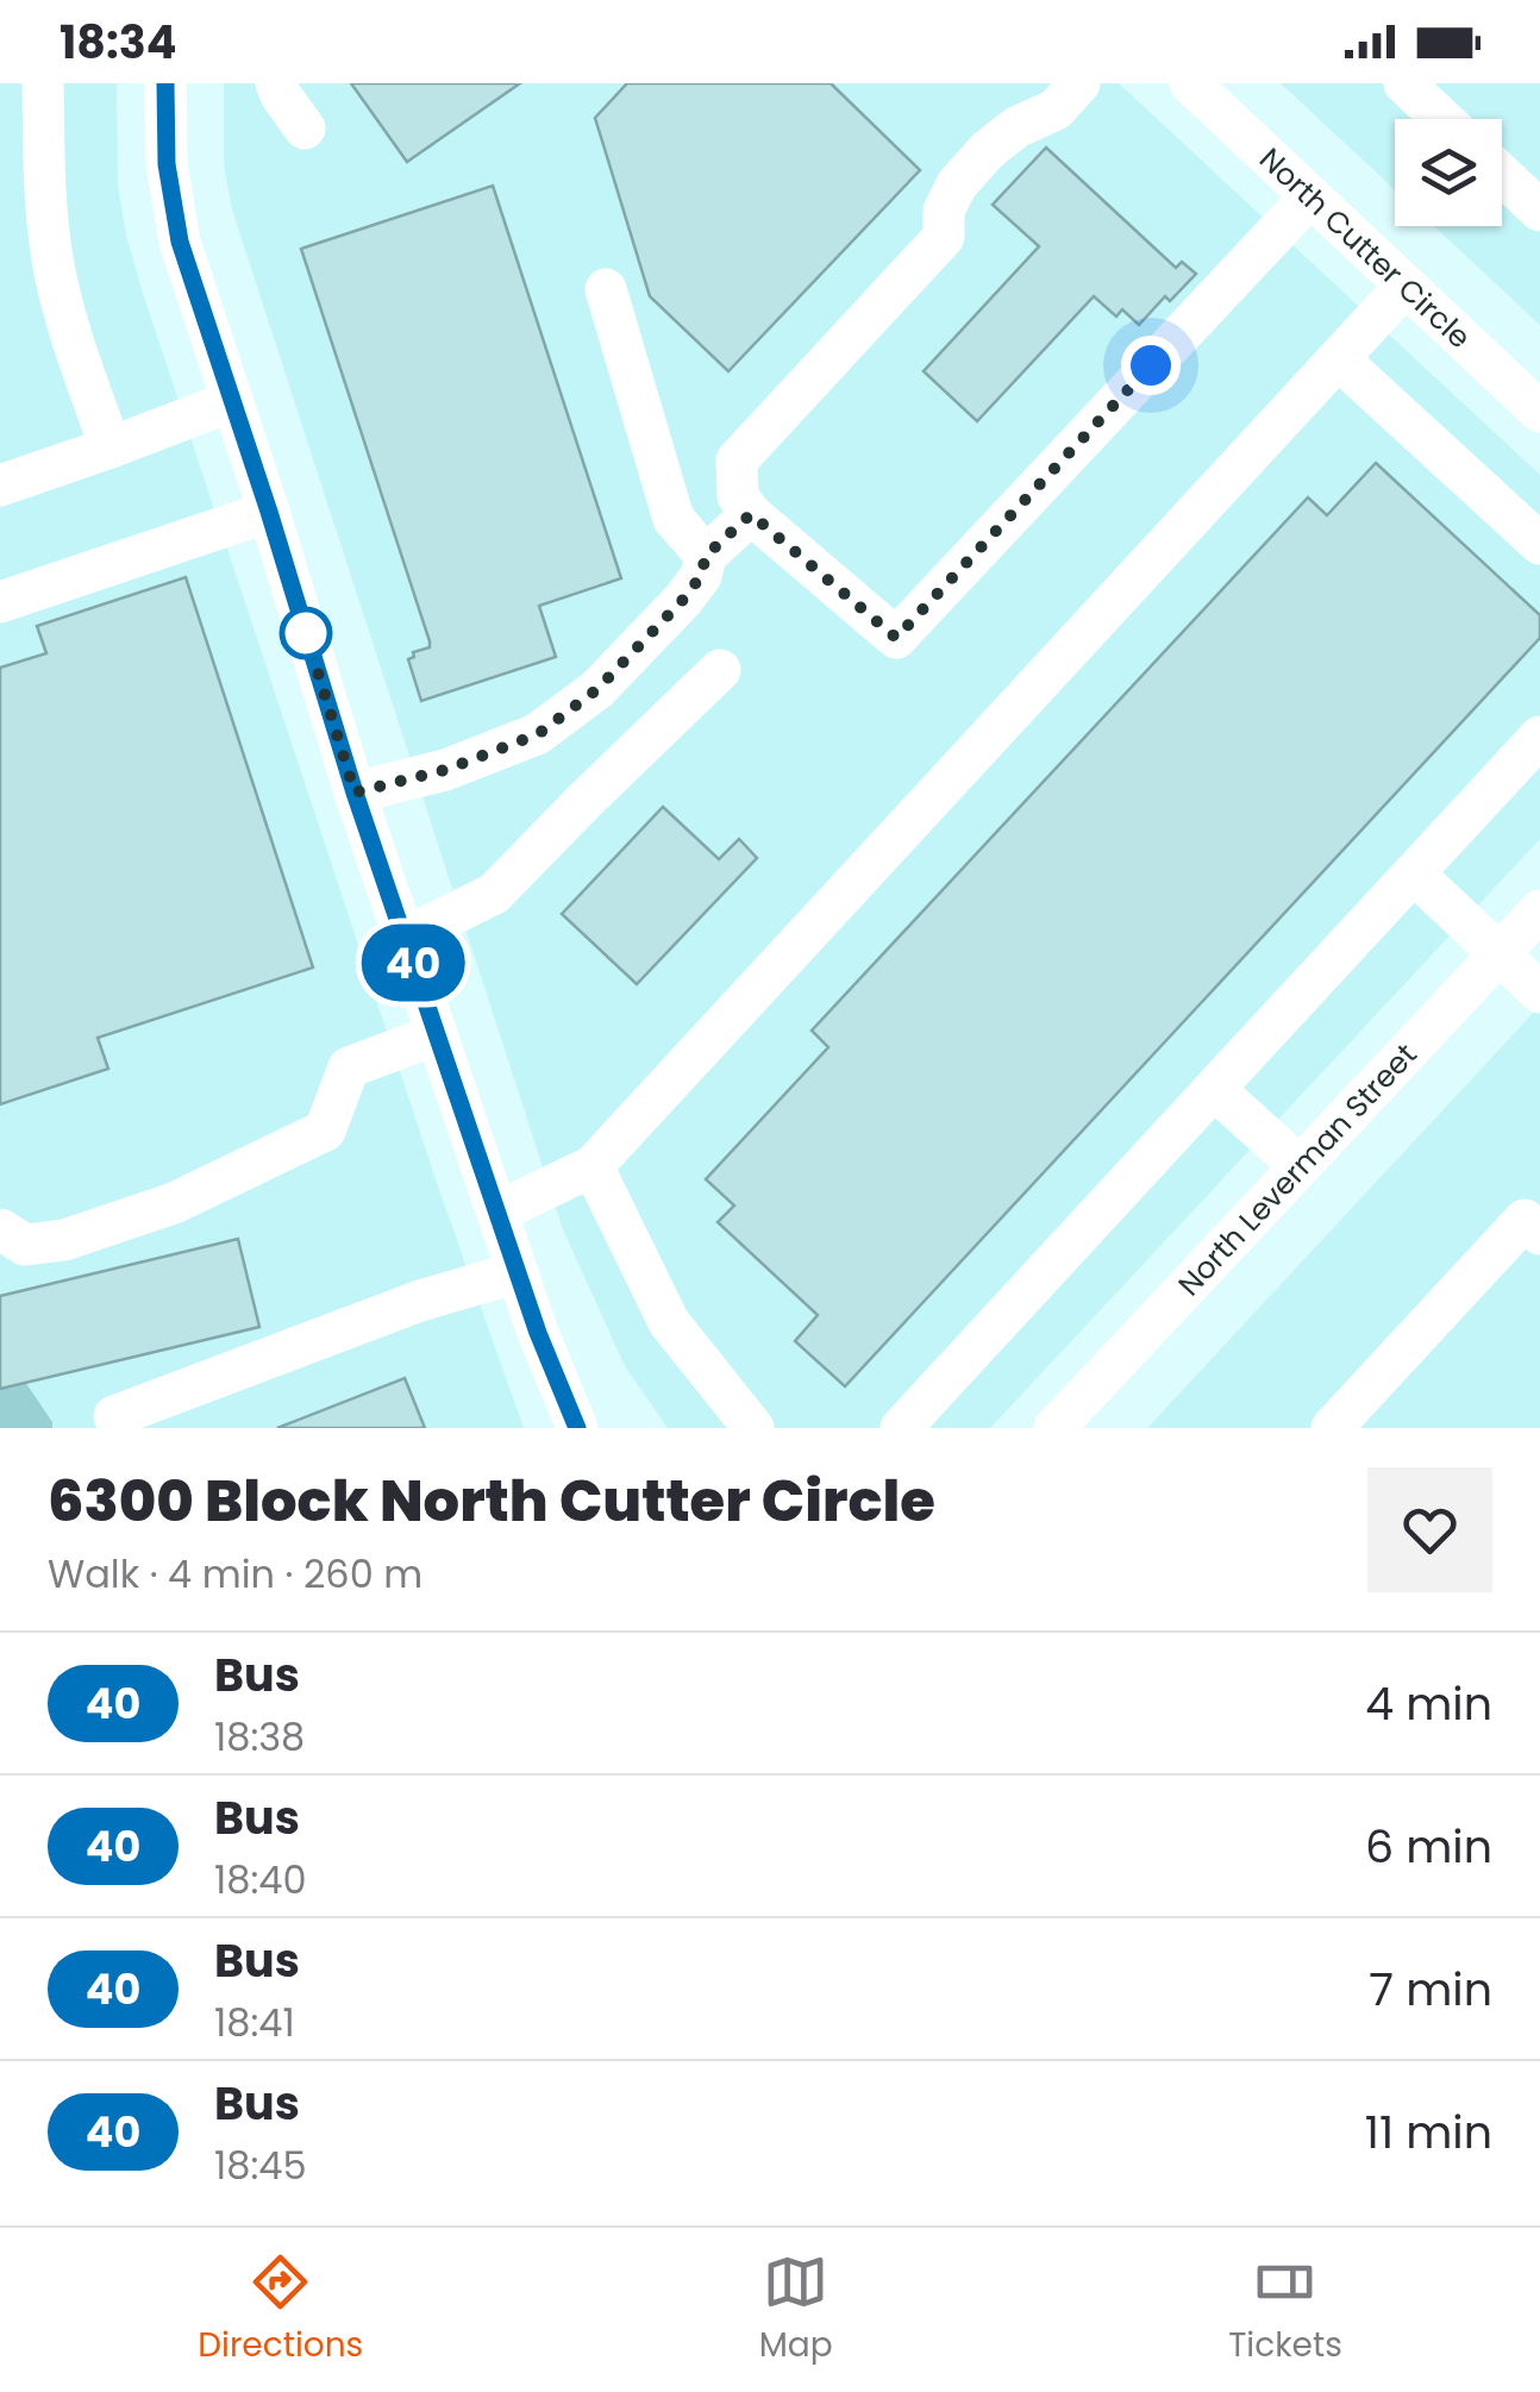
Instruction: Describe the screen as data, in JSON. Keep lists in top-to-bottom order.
{
  "streets": {
    "street": ["North Cutter Circle", "North Leverman Street"]
  },
  "lines": ["bus line 40"],
  "page": {
    "status": "18:34",
    "on_map": "40",
    "heading": ["6300 Block North Cutter Circle", "Walk · 4 min · 260 m"],
    "list": [
      {
        "mark": "40",
        "name": "Bus",
        "note": "18:38",
        "value": "4 min"
      },
      {
        "mark": "40",
        "name": "Bus",
        "note": "18:40",
        "value": "6 min"
      },
      {
        "mark": "40",
        "name": "Bus",
        "note": "18:41",
        "value": "7 min"
      },
      {
        "mark": "40",
        "name": "Bus",
        "note": "18:45",
        "value": "11 min"
      }
    ],
    "tabs": ["Directions", "Map", "Tickets"]
  }
}
